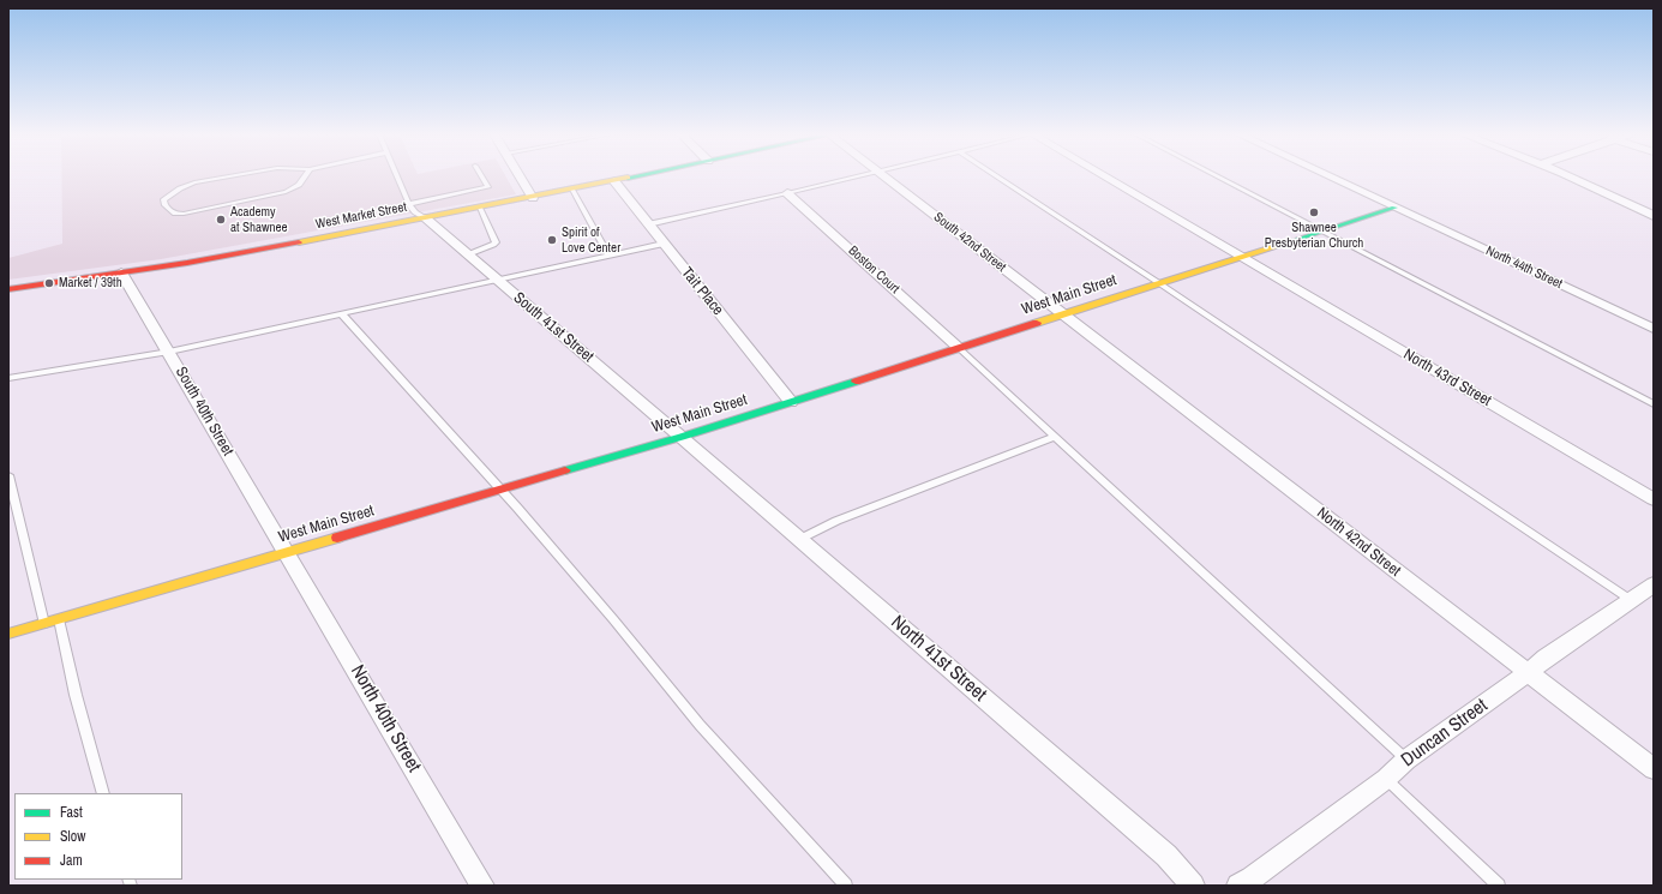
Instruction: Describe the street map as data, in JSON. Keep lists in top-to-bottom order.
{
  "streets": {
    "street": [
      "West Market Street",
      "South 42nd Street",
      "North 44th Street",
      "Boston Court",
      "Tait Place",
      "West Main Street",
      "South 41st Street",
      "North 43rd Street",
      "South 40th Street",
      "North 42nd Street",
      "North 41st Street",
      "North 40th Street",
      "Duncan Street"
    ]
  },
  "crossings": [
    ["West Market Street", "Tait Place"],
    ["West Market Street", "South 41st Street"],
    ["West Market Street", "South 40th Street"],
    ["South 42nd Street", "West Main Street"],
    ["South 42nd Street", "North 42nd Street"],
    ["North 44th Street", "West Main Street"],
    ["Boston Court", "West Main Street"],
    ["Tait Place", "West Main Street"],
    ["West Main Street", "South 41st Street"],
    ["West Main Street", "North 43rd Street"],
    ["West Main Street", "South 40th Street"],
    ["West Main Street", "North 42nd Street"],
    ["West Main Street", "North 41st Street"],
    ["West Main Street", "North 40th Street"],
    ["South 41st Street", "North 41st Street"],
    ["South 40th Street", "North 40th Street"],
    ["North 42nd Street", "Duncan Street"]
  ],
  "places": [
    "Shawnee Presbyterian Church",
    "Academy at Shawnee",
    "Spirit of Love Center",
    "Market / 39th"
  ],
  "legend": ["Fast", "Slow", "Jam"]
}
